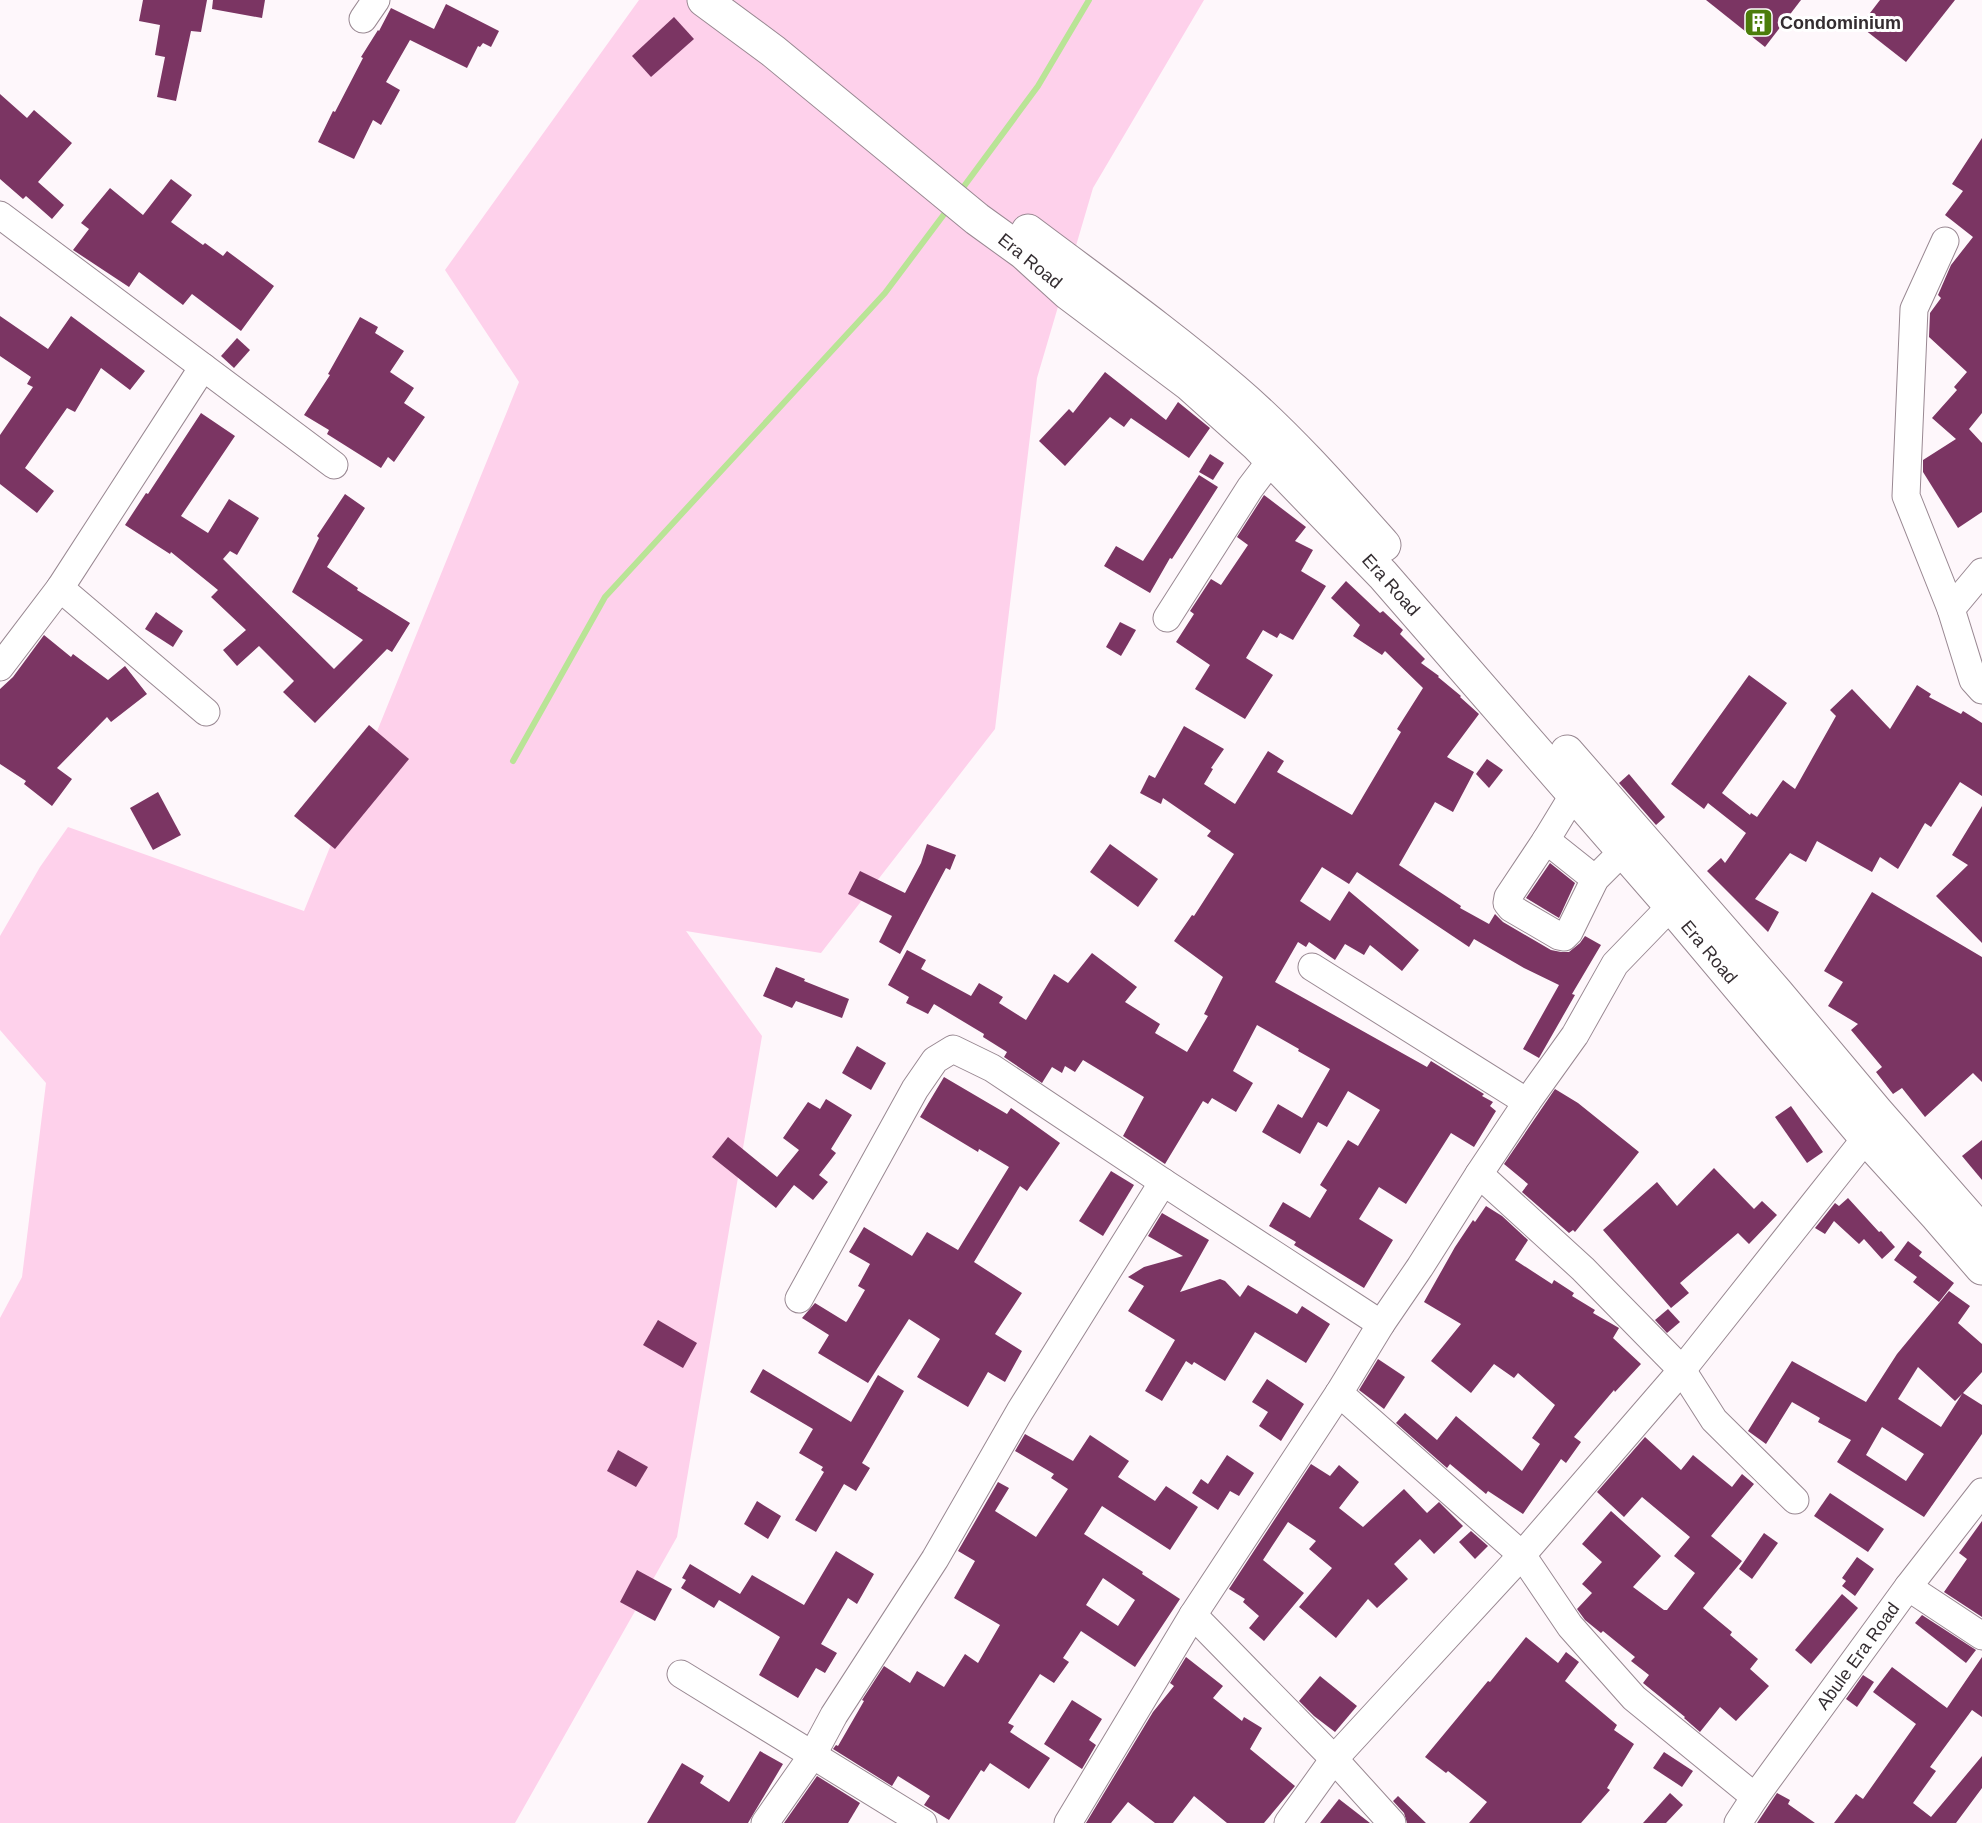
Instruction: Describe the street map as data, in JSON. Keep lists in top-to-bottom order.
{
  "streets": {
    "main road": ["Era Road"],
    "street": ["Abule Era Road"]
  },
  "places": {
    "building": ["Condominium"]
  }
}
